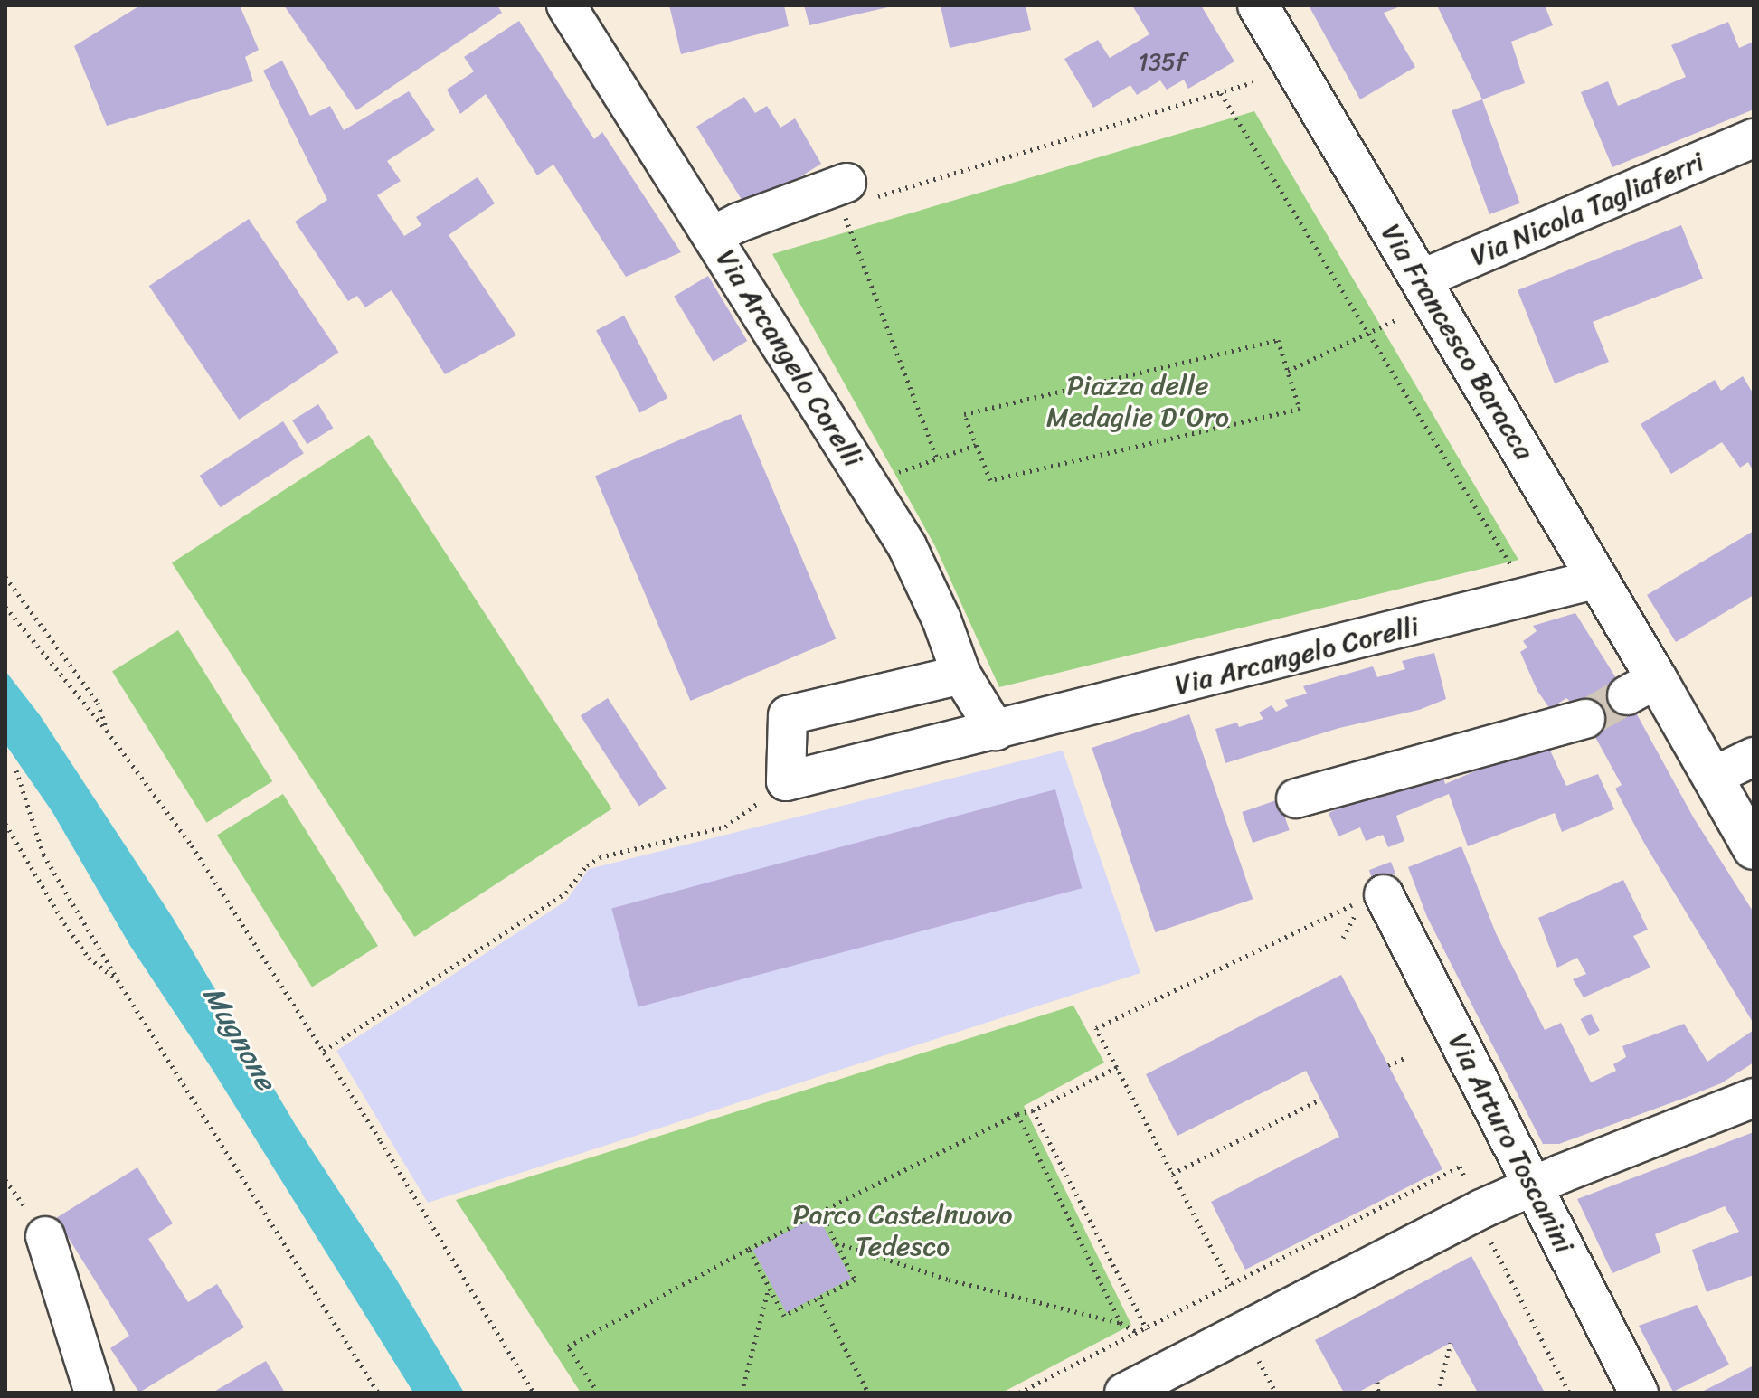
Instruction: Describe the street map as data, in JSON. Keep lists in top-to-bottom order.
{
  "streets": {
    "main road": ["Via Francesco Baracca"],
    "street": ["Via Nicola Tagliaferri", "Via Arcangelo Corelli", "Via Arturo Toscanini"]
  },
  "crossings": [
    ["Via Nicola Tagliaferri", "Via Francesco Baracca"],
    ["Via Francesco Baracca", "Via Arcangelo Corelli"]
  ],
  "water": ["Mugnone"],
  "parks": ["Piazza delle Medaglie D'Oro", "Parco Castelnuovo Tedesco"],
  "house_numbers": ["135f"]
}
